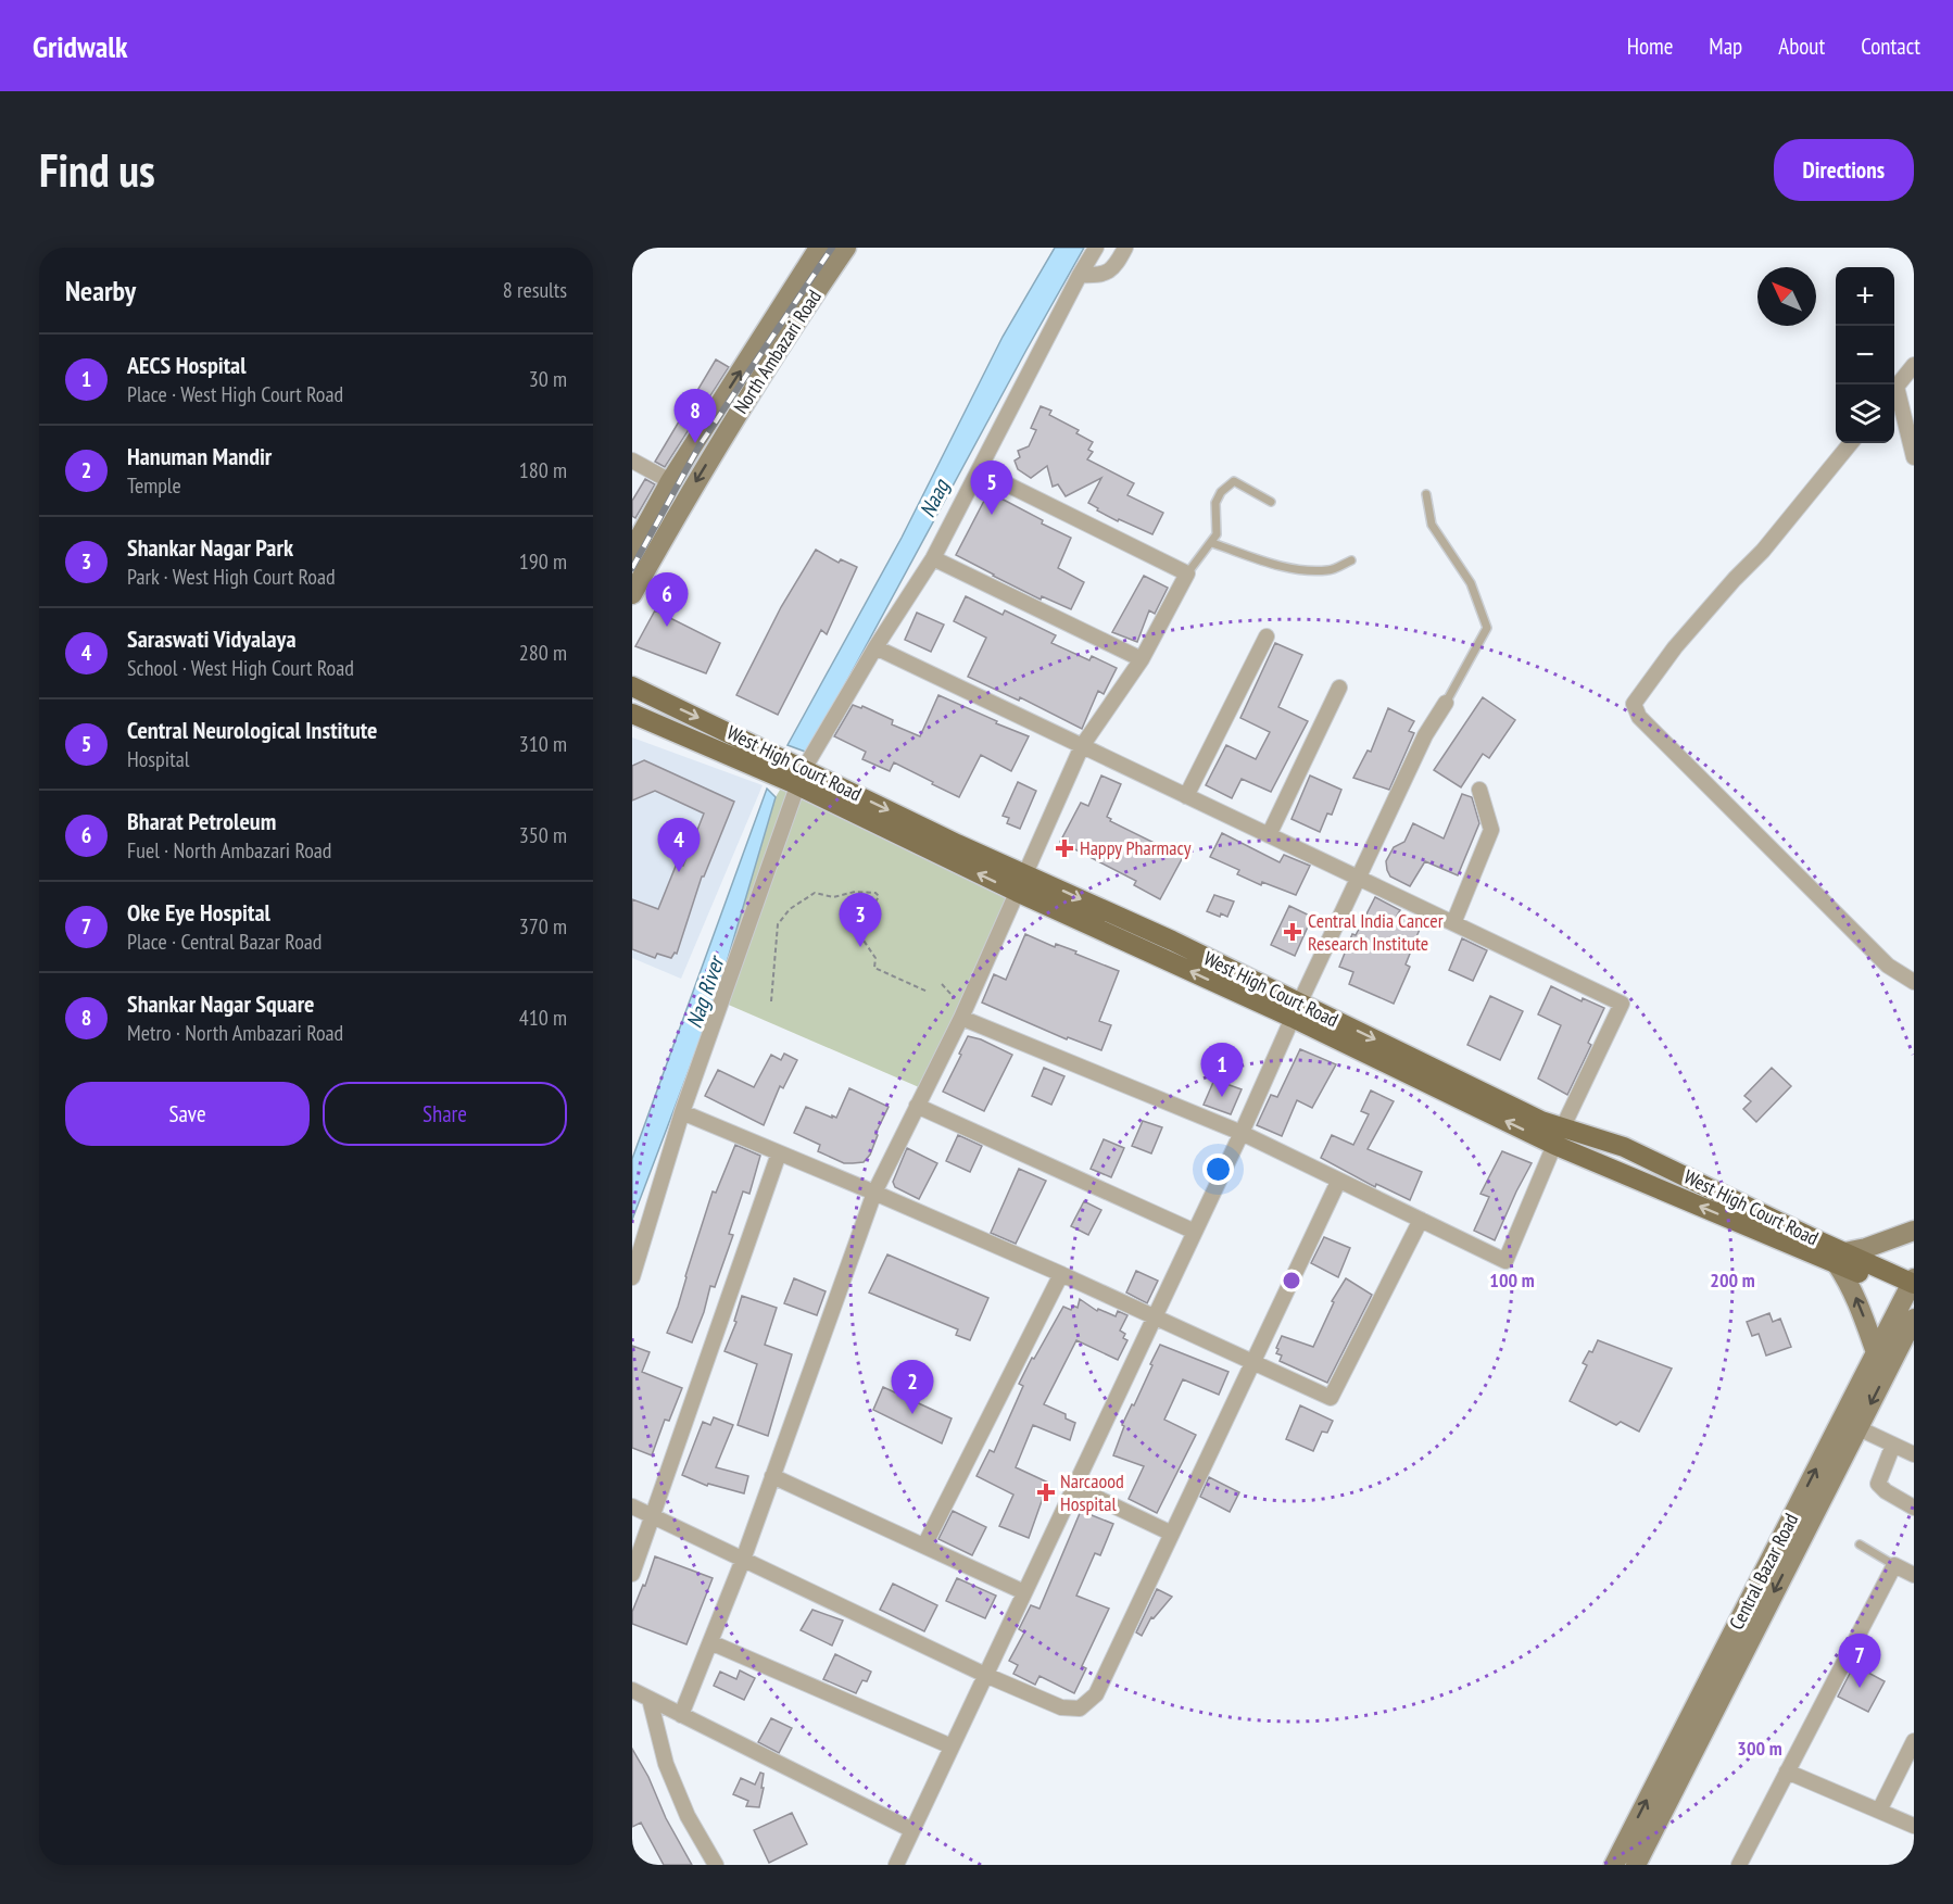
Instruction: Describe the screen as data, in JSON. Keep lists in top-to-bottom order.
{
  "streets": {
    "main road": ["North Ambazari Road", "West High Court Road", "Central Bazar Road"]
  },
  "crossings": [
    ["West High Court Road", "Central Bazar Road"]
  ],
  "water": ["Naag", "Nag River"],
  "places": {
    "health": ["Happy Pharmacy", "Central India Cancer Research Institute", "Narcaood Hospital"]
  },
  "north": "top left",
  "page": {
    "header": "Gridwalk",
    "nav": [
      "Home",
      "Map",
      "About",
      "Contact"
    ],
    "buttons": [
      "Directions",
      ["Save", "Share"]
    ],
    "title": "Find us",
    "heading": ["Nearby", "8 results"],
    "map_buttons": ["+", "−"],
    "list": [
      {
        "mark": "1",
        "name": "AECS Hospital",
        "note": "Place · West High Court Road",
        "value": "30 m"
      },
      {
        "mark": "2",
        "name": "Hanuman Mandir",
        "note": "Temple",
        "value": "180 m"
      },
      {
        "mark": "3",
        "name": "Shankar Nagar Park",
        "note": "Park · West High Court Road",
        "value": "190 m"
      },
      {
        "mark": "4",
        "name": "Saraswati Vidyalaya",
        "note": "School · West High Court Road",
        "value": "280 m"
      },
      {
        "mark": "5",
        "name": "Central Neurological Institute",
        "note": "Hospital",
        "value": "310 m"
      },
      {
        "mark": "6",
        "name": "Bharat Petroleum",
        "note": "Fuel · North Ambazari Road",
        "value": "350 m"
      },
      {
        "mark": "7",
        "name": "Oke Eye Hospital",
        "note": "Place · Central Bazar Road",
        "value": "370 m"
      },
      {
        "mark": "8",
        "name": "Shankar Nagar Square",
        "note": "Metro · North Ambazari Road",
        "value": "410 m"
      }
    ],
    "pins": [
      "8",
      "5",
      "6",
      "4",
      "3",
      "1",
      "2",
      "7"
    ]
  },
  "rings": ["100 m", "200 m", "300 m"]
}
